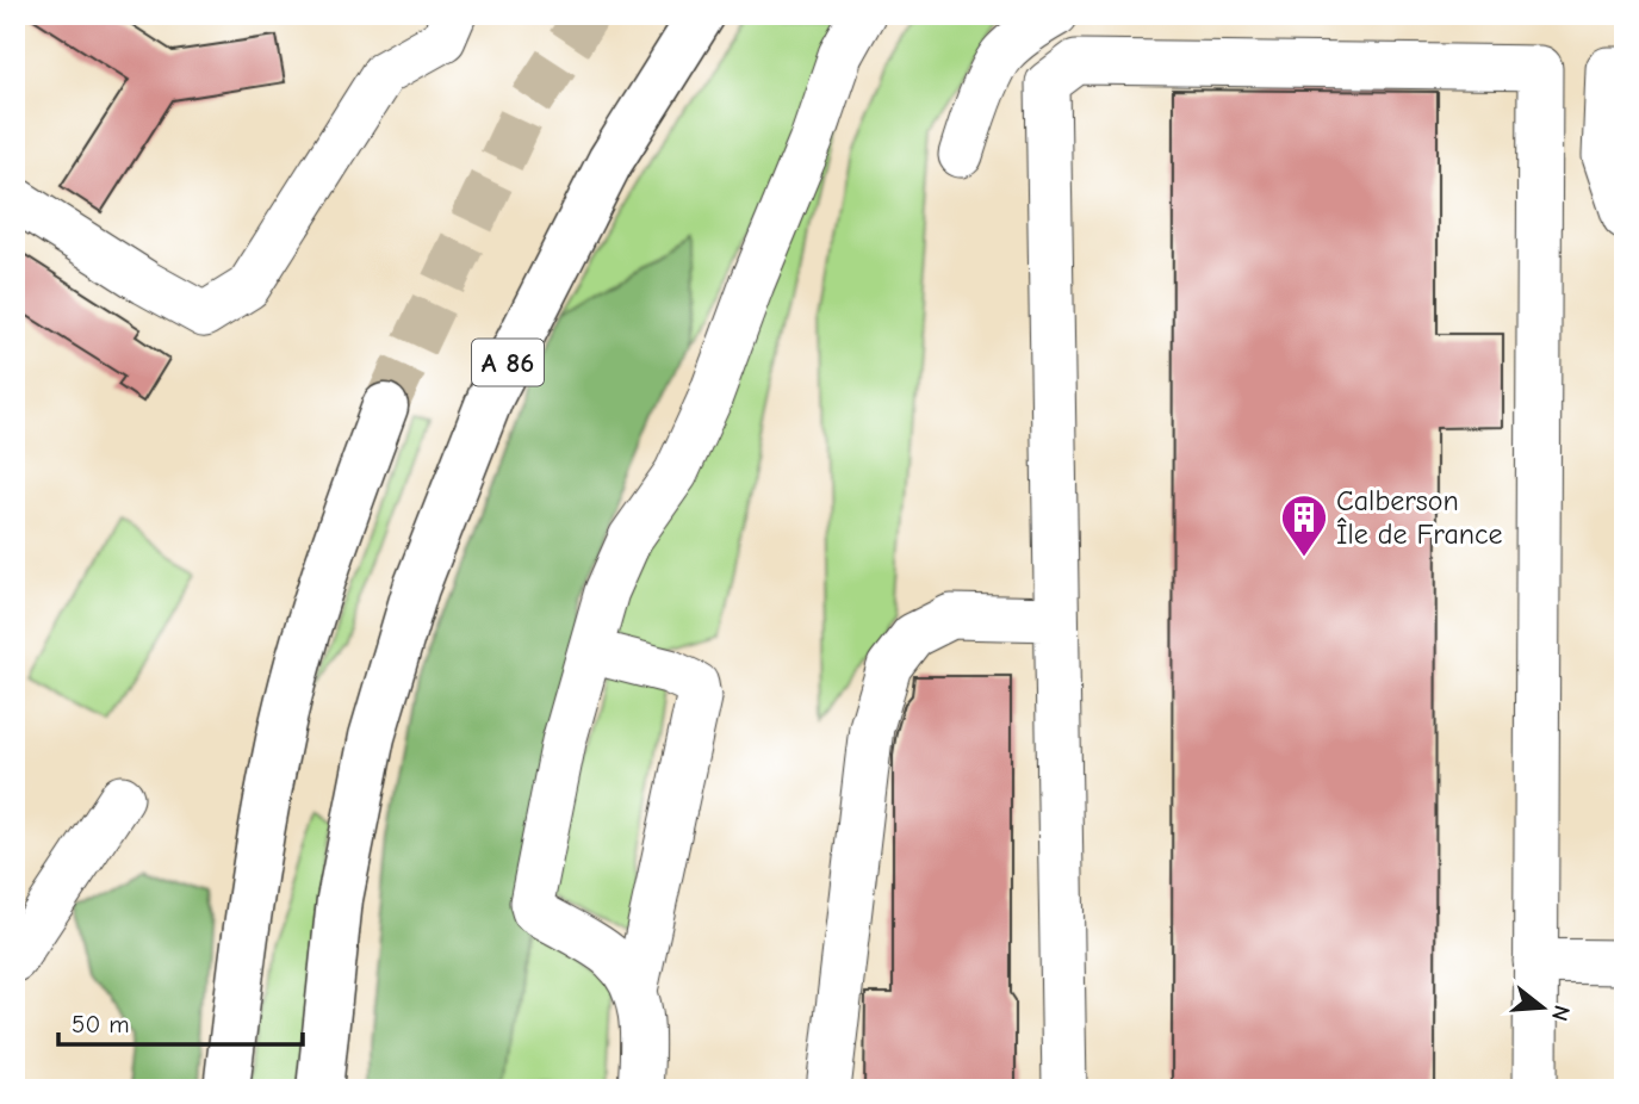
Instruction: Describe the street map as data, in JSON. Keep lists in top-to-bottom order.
{
  "streets": {
    "highway": ["A 86"]
  },
  "places": {
    "building": ["Calberson Île de France"]
  },
  "scale_bar": "50 m",
  "north": "right"
}
